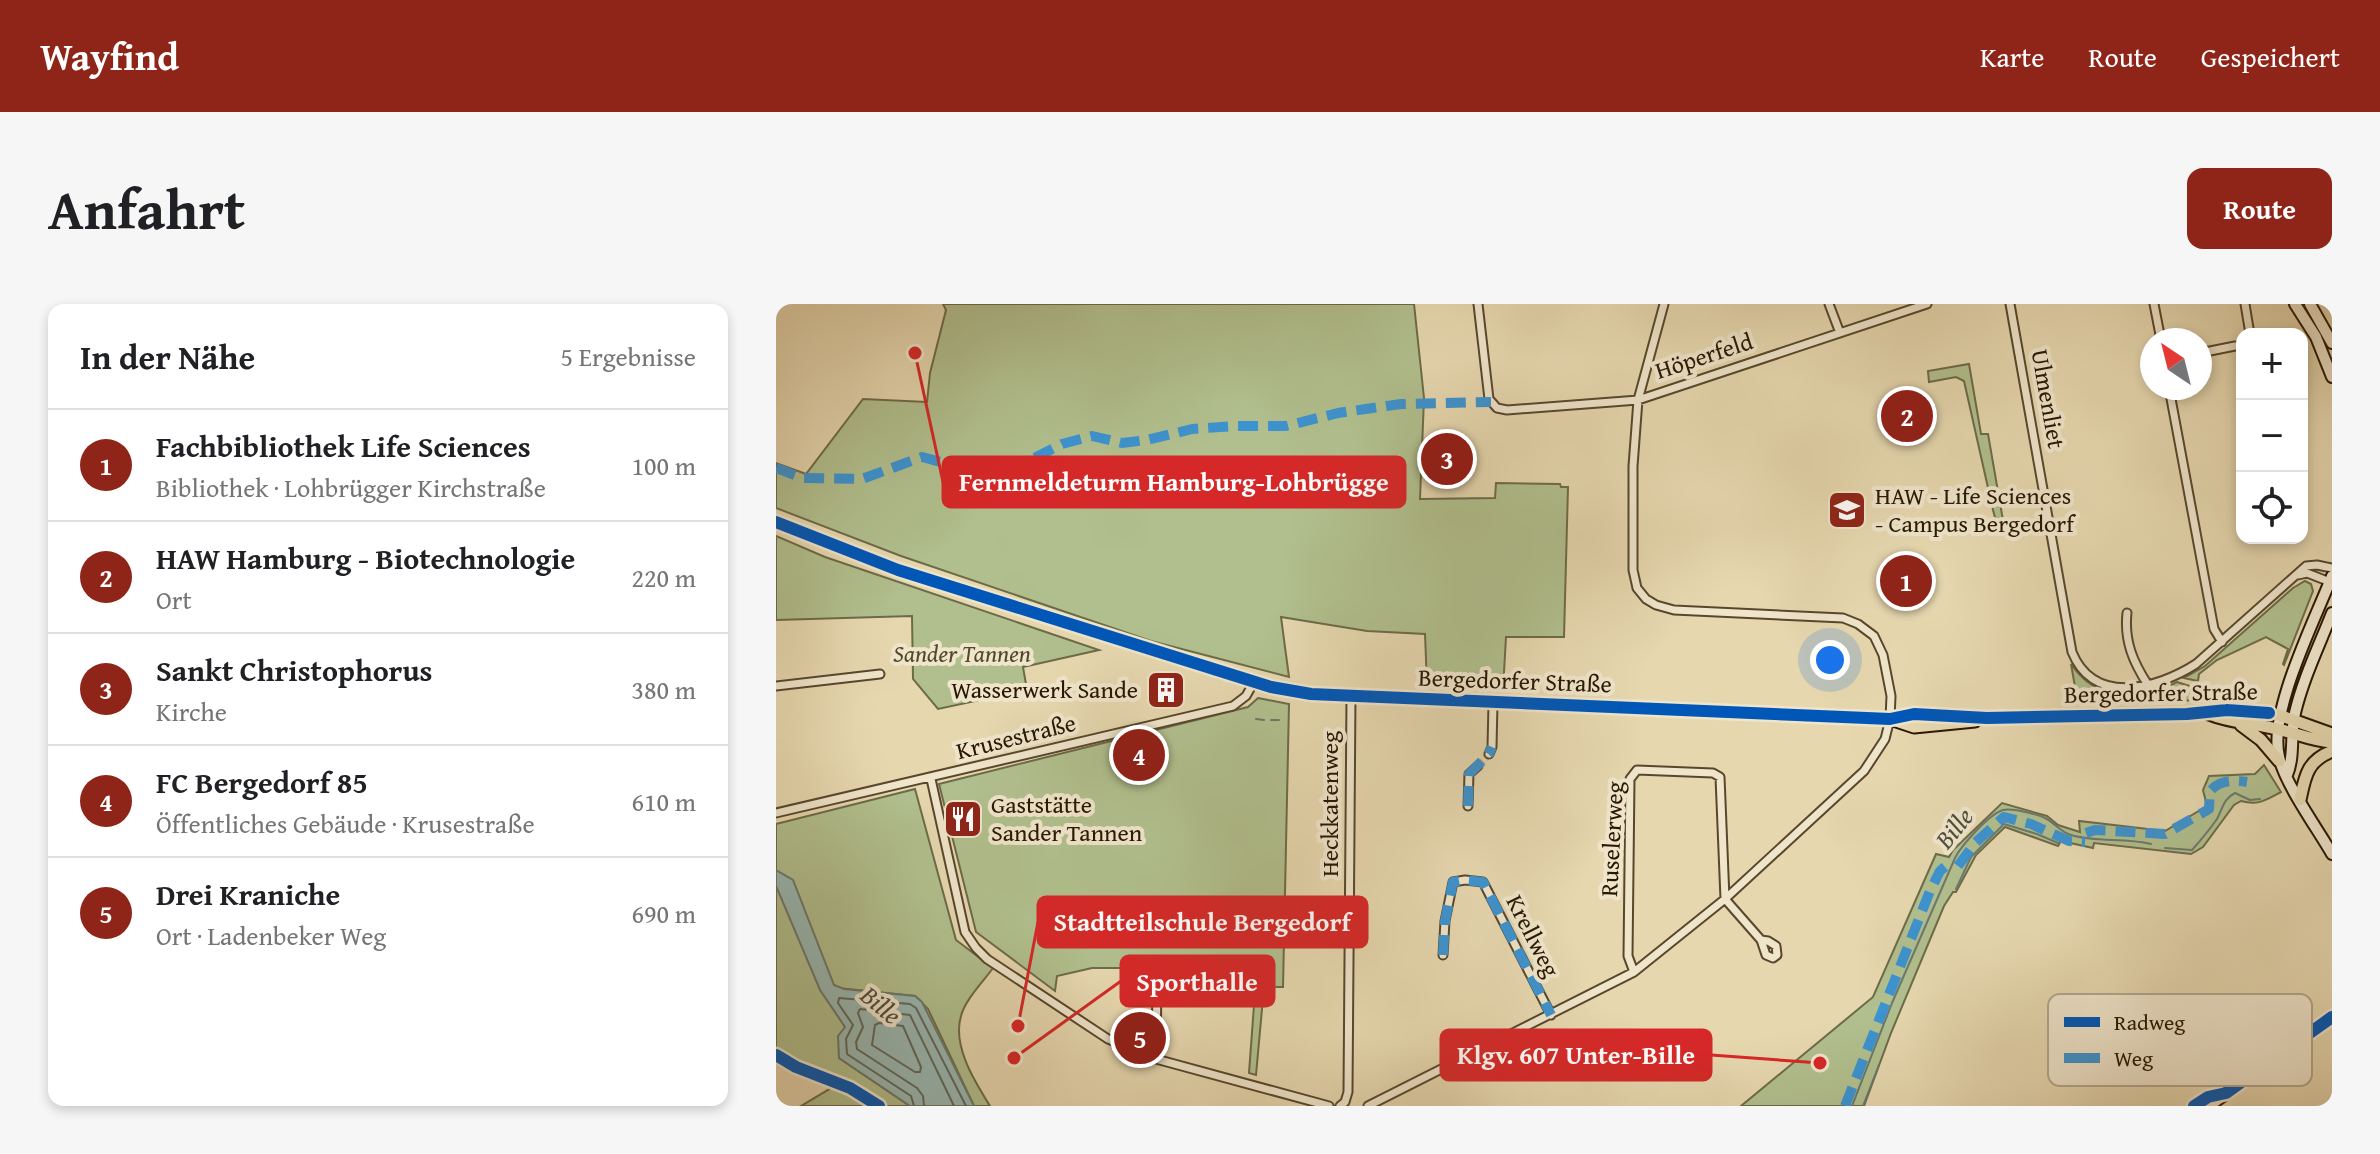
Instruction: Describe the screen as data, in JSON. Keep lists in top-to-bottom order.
{
  "streets": {
    "main road": ["Bergedorfer Straße"],
    "street": [
      "Höperfeld",
      "Ulmenliet",
      "Krusestraße",
      "Heckkatenweg",
      "Ruselerweg",
      "Krellweg"
    ]
  },
  "crossings": [
    ["Bergedorfer Straße", "Krusestraße"],
    ["Bergedorfer Straße", "Heckkatenweg"]
  ],
  "water": ["Bille"],
  "parks": ["Sander Tannen"],
  "places": {
    "other": [
      "Fernmeldeturm Hamburg-Lohbrügge",
      "Stadtteilschule Bergedorf",
      "Sporthalle",
      "Klgv. 607 Unter-Bille"
    ],
    "school or university": ["HAW - Life Sciences - Campus Bergedorf"],
    "building": ["Wasserwerk Sande"],
    "restaurant": ["Gaststätte Sander Tannen"]
  },
  "legend": ["Radweg", "Weg"],
  "north": "top left",
  "page": {
    "header": "Wayfind",
    "nav": ["Karte", "Route", "Gespeichert"],
    "title": "Anfahrt",
    "buttons": "Route",
    "heading": ["In der Nähe", "5 Ergebnisse"],
    "map_buttons": ["+", "−"],
    "pins": [
      "2",
      "3",
      "1",
      "4",
      "5"
    ],
    "list": [
      {
        "mark": "1",
        "name": "Fachbibliothek Life Sciences",
        "note": "Bibliothek · Lohbrügger Kirchstraße",
        "value": "100 m"
      },
      {
        "mark": "2",
        "name": "HAW Hamburg - Biotechnologie",
        "note": "Ort",
        "value": "220 m"
      },
      {
        "mark": "3",
        "name": "Sankt Christophorus",
        "note": "Kirche",
        "value": "380 m"
      },
      {
        "mark": "4",
        "name": "FC Bergedorf 85",
        "note": "Öffentliches Gebäude · Krusestraße",
        "value": "610 m"
      },
      {
        "mark": "5",
        "name": "Drei Kraniche",
        "note": "Ort · Ladenbeker Weg",
        "value": "690 m"
      }
    ]
  }
}
